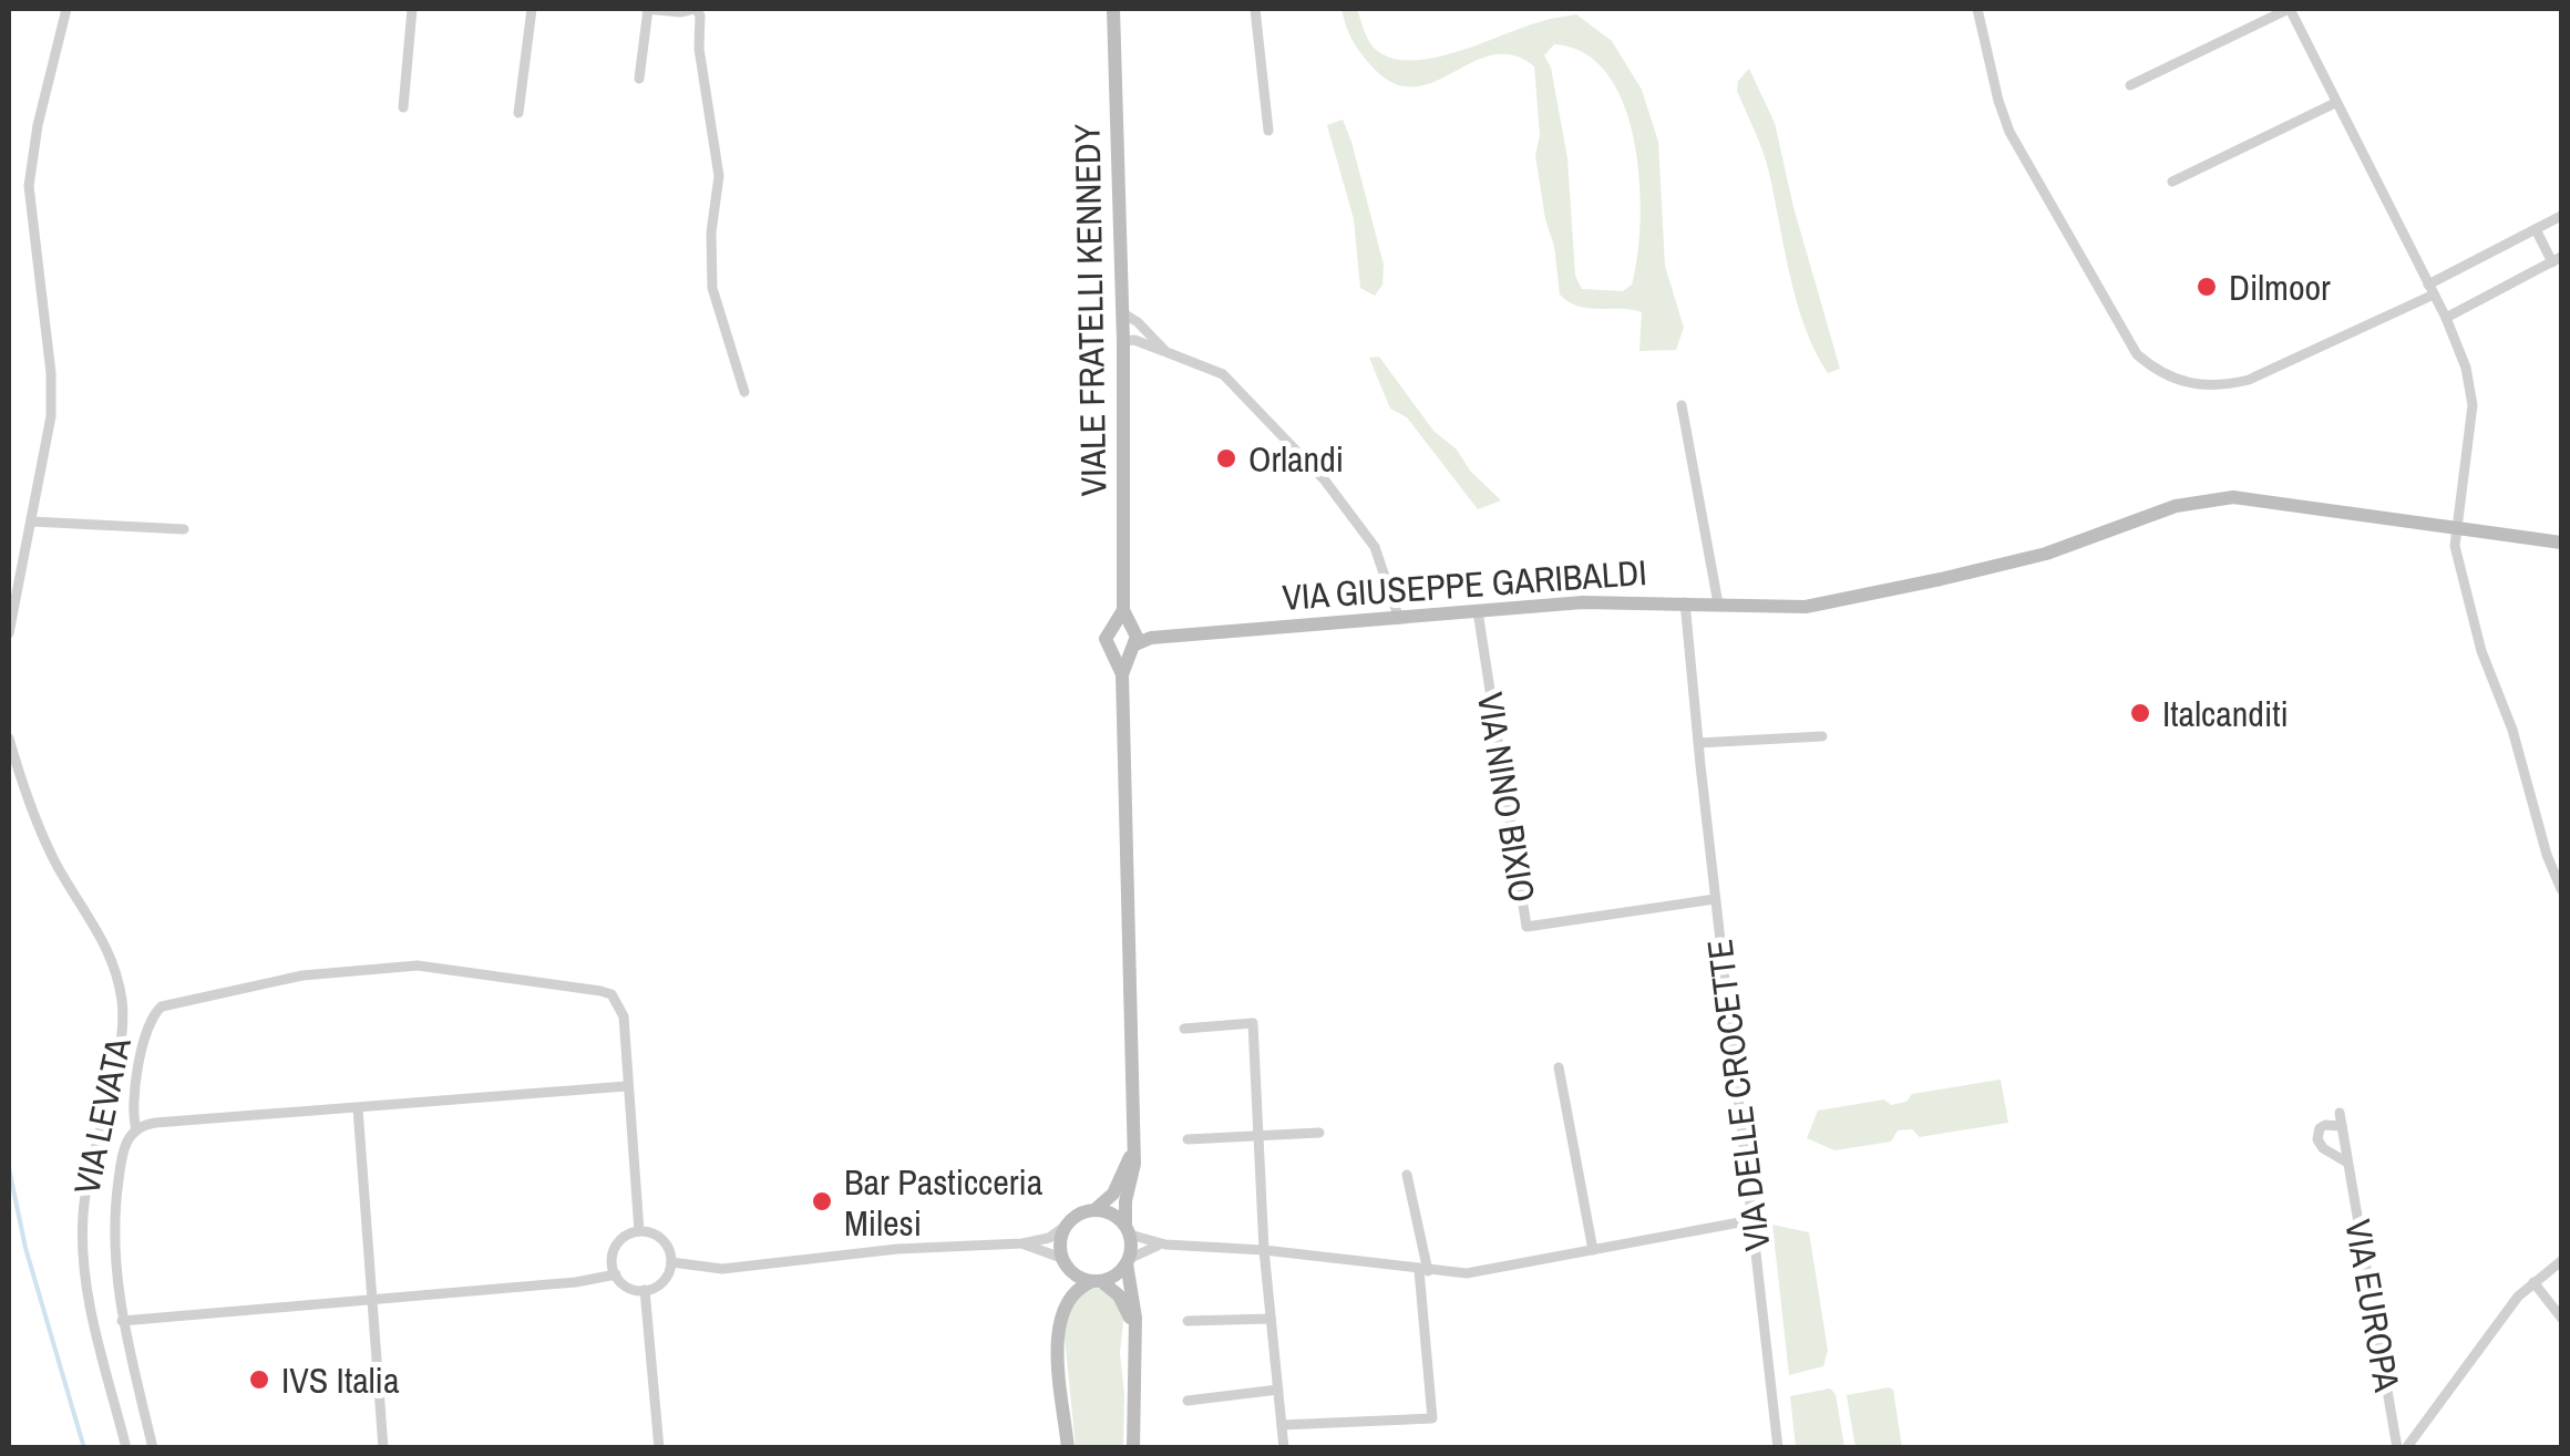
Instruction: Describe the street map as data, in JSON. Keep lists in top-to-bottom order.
{
  "streets": {
    "street": [
      "VIALE FRATELLI KENNEDY",
      "VIA GIUSEPPE GARIBALDI",
      "VIA NINO BIXIO",
      "VIA DELLE CROCETTE",
      "VIA LEVATA",
      "VIA EUROPA"
    ]
  },
  "crossings": [
    ["VIALE FRATELLI KENNEDY", "VIA GIUSEPPE GARIBALDI"],
    ["VIA GIUSEPPE GARIBALDI", "VIA NINO BIXIO"],
    ["VIA GIUSEPPE GARIBALDI", "VIA DELLE CROCETTE"],
    ["VIA NINO BIXIO", "VIA DELLE CROCETTE"]
  ],
  "places": [
    "Dilmoor",
    "Orlandi",
    "Italcanditi",
    "Bar Pasticceria Milesi",
    "IVS Italia"
  ]
}
